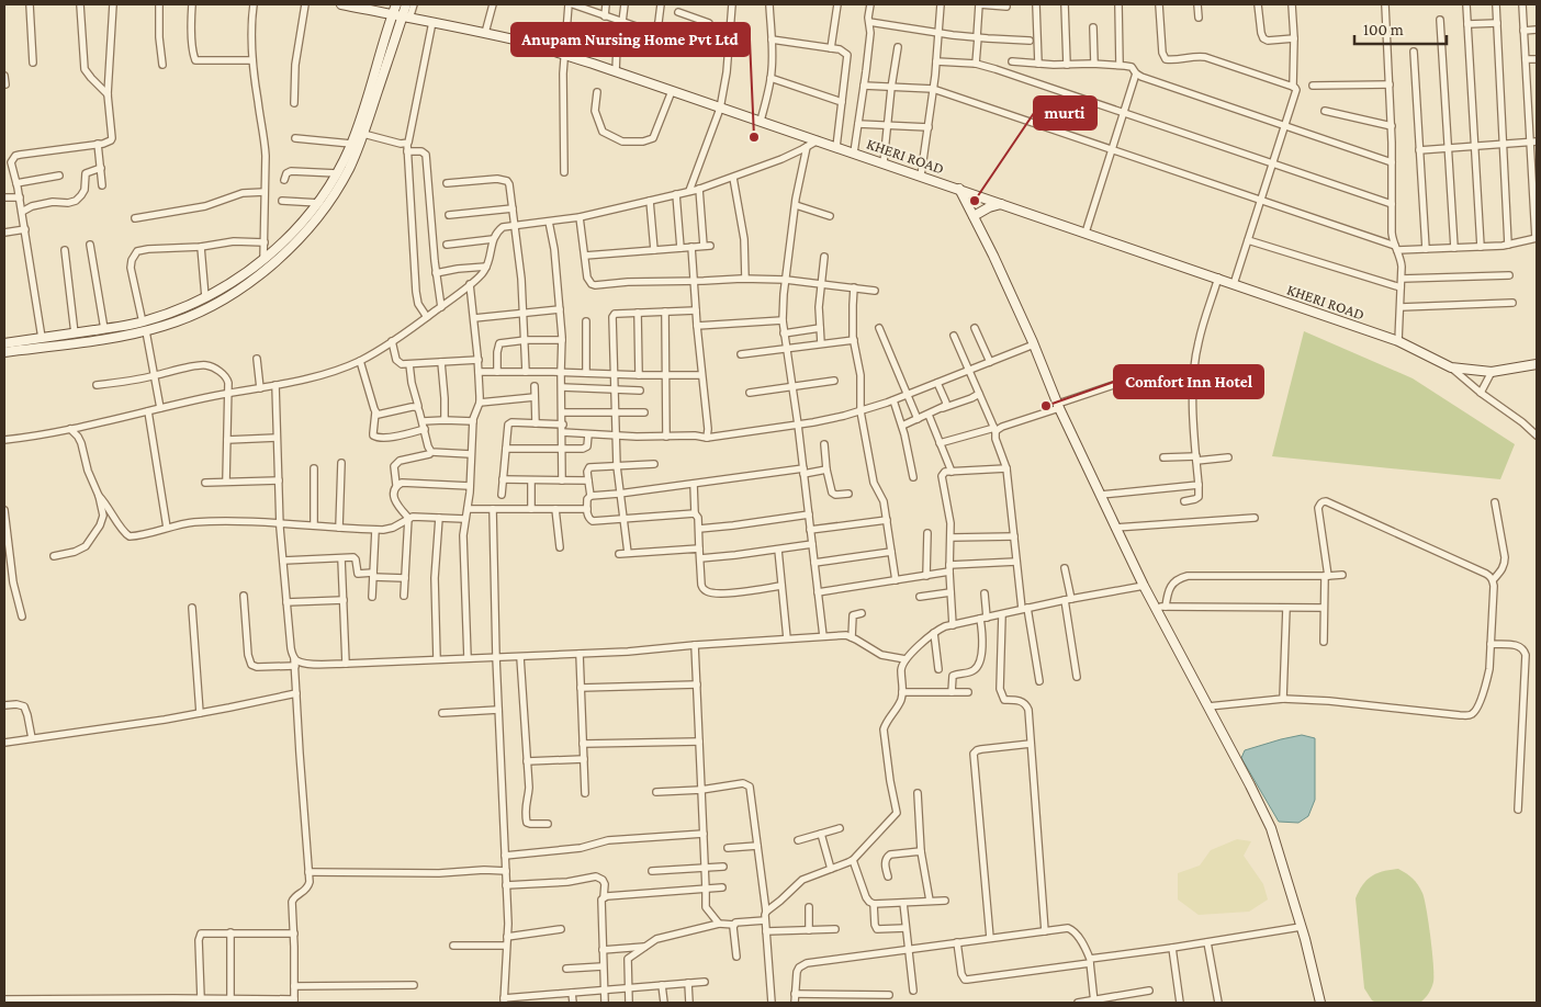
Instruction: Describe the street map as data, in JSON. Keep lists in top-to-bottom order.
{
  "streets": {
    "street": ["KHERI ROAD"]
  },
  "places": ["Anupam Nursing Home Pvt Ltd", "murti", "Comfort Inn Hotel"],
  "scale_bar": "100 m"
}
